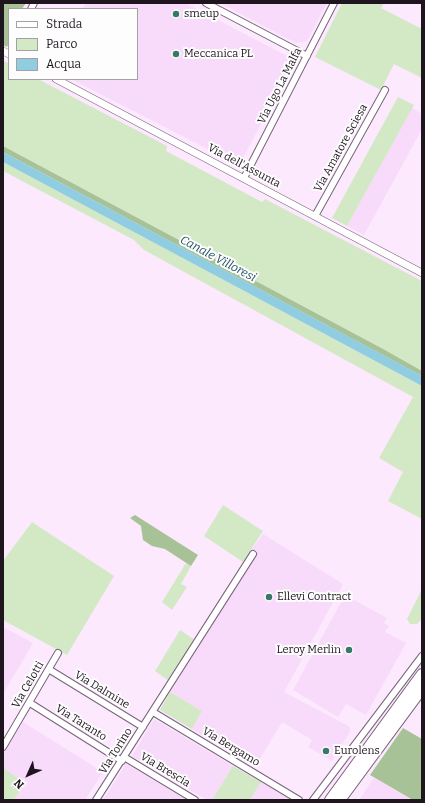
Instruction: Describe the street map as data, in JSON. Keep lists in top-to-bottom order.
{
  "streets": {
    "street": [
      "Via Ugo La Malfa",
      "Via Amatore Sciesa",
      "Via dell'Assunta",
      "Via Celotti",
      "Via Dalmine",
      "Via Taranto",
      "Via Bergamo",
      "Via Torino",
      "Via Brescia"
    ]
  },
  "crossings": [
    ["Via Ugo La Malfa", "Via dell'Assunta"],
    ["Via Amatore Sciesa", "Via dell'Assunta"],
    ["Via Celotti", "Via Dalmine"],
    ["Via Celotti", "Via Taranto"],
    ["Via Dalmine", "Via Torino"],
    ["Via Taranto", "Via Torino"],
    ["Via Taranto", "Via Brescia"],
    ["Via Bergamo", "Via Torino"],
    ["Via Torino", "Via Brescia"]
  ],
  "water": ["Canale Villoresi"],
  "places": [
    "smeup",
    "Meccanica PL",
    "Ellevi Contract",
    "Leroy Merlin",
    "Eurolens"
  ],
  "legend": ["Strada", "Parco", "Acqua"],
  "north": "bottom left"
}
